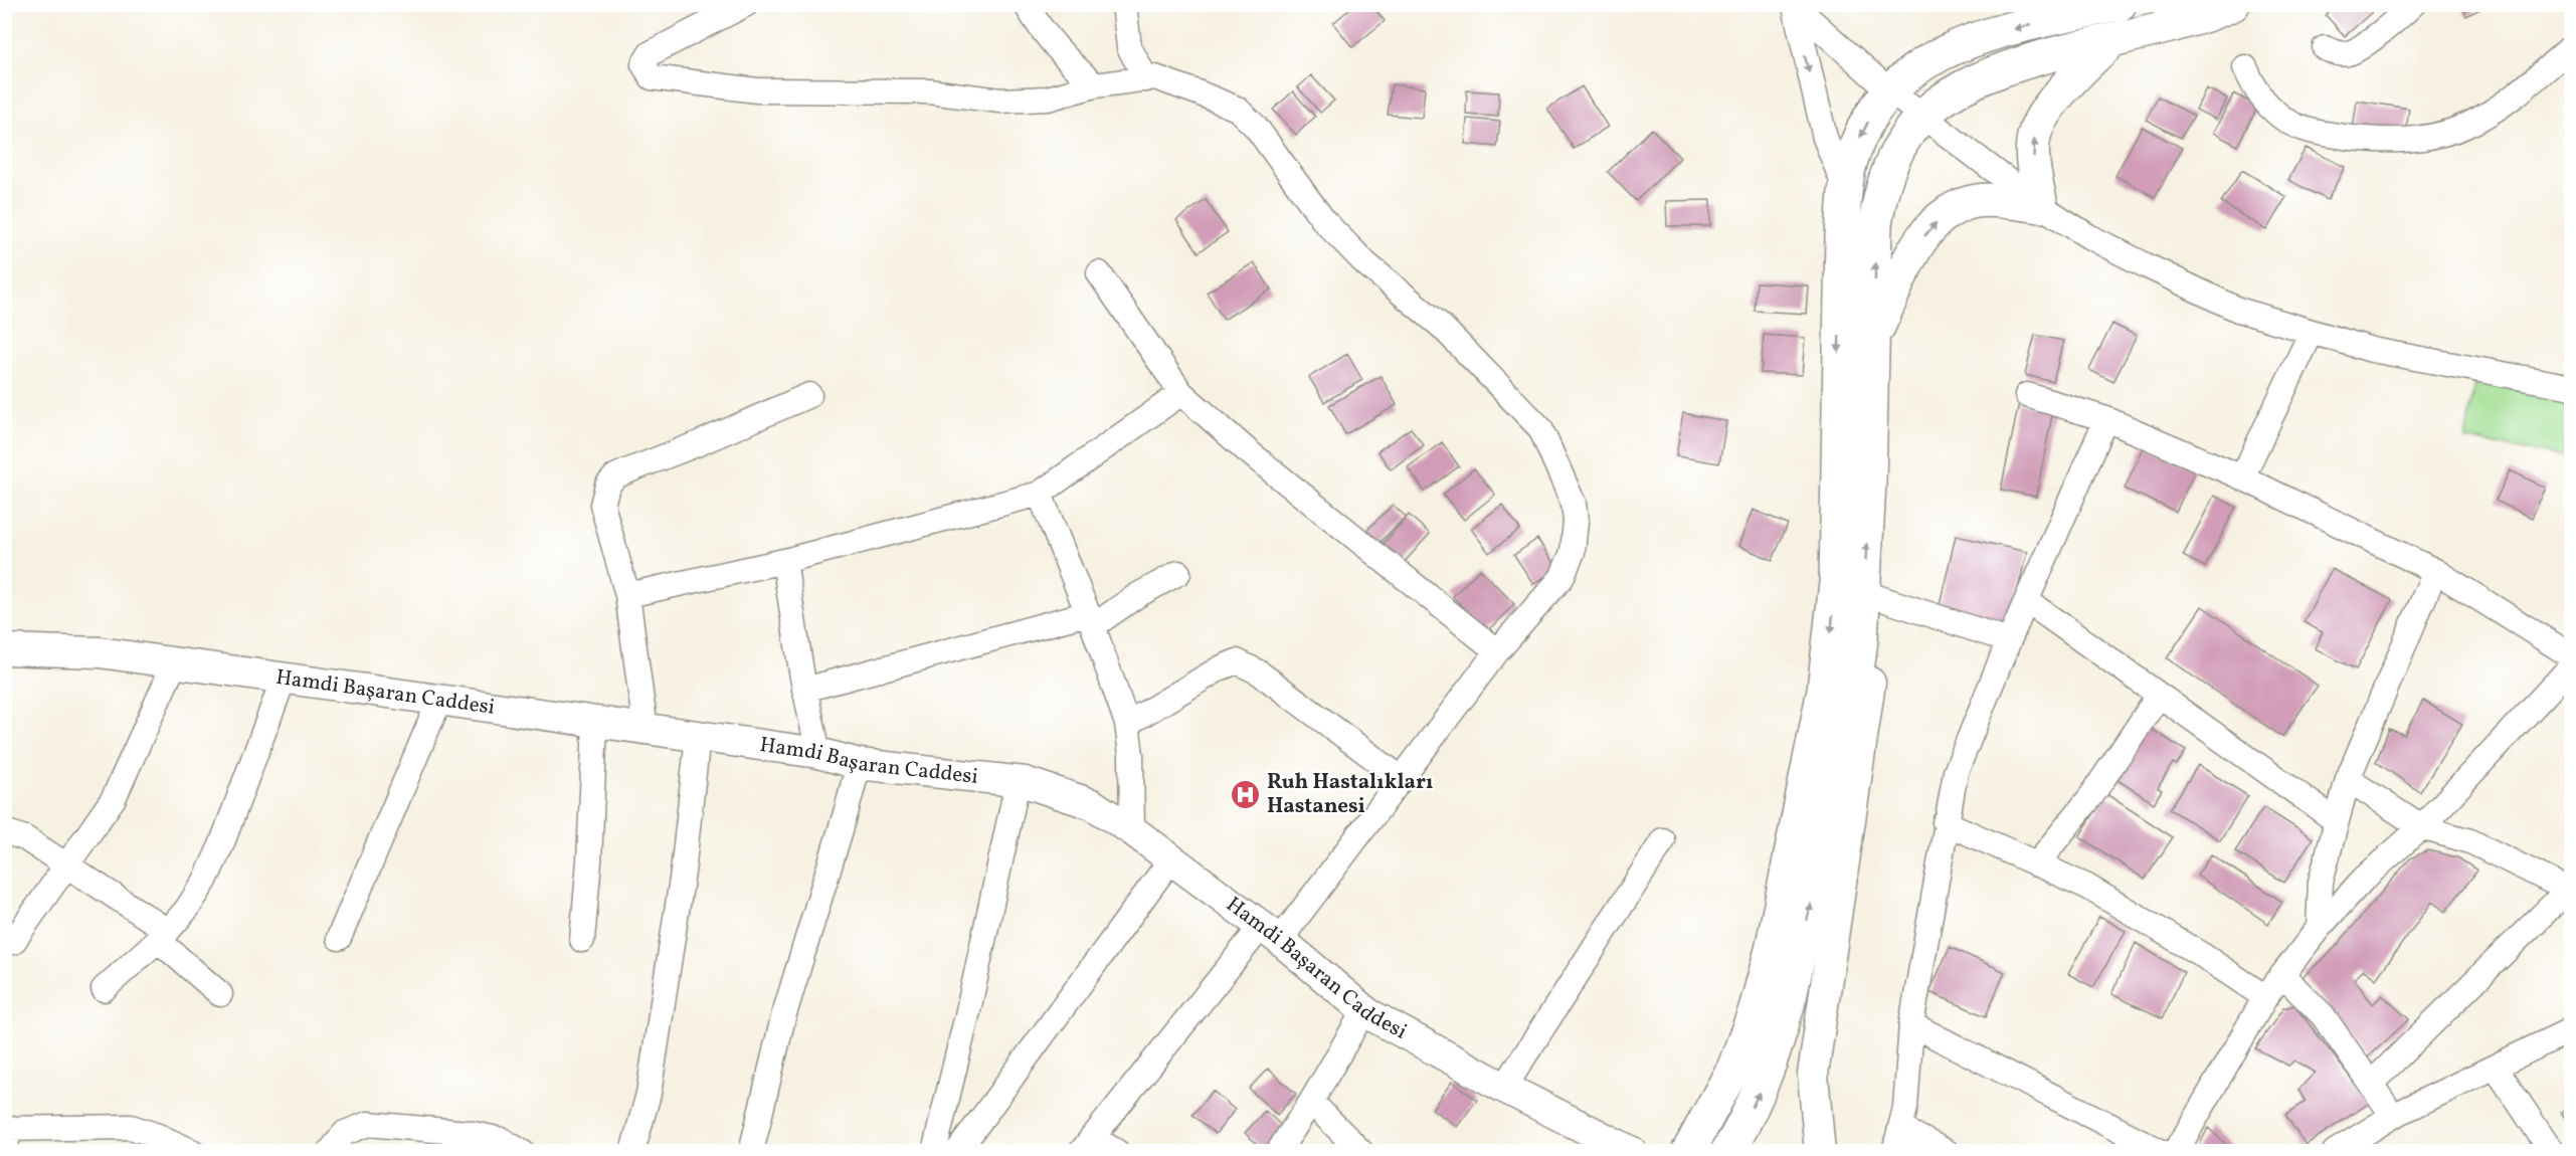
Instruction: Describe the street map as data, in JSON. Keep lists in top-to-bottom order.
{
  "streets": {
    "street": ["Hamdi Başaran Caddesi"]
  },
  "places": {
    "hospital": ["Ruh Hastalıkları Hastanesi"]
  }
}
